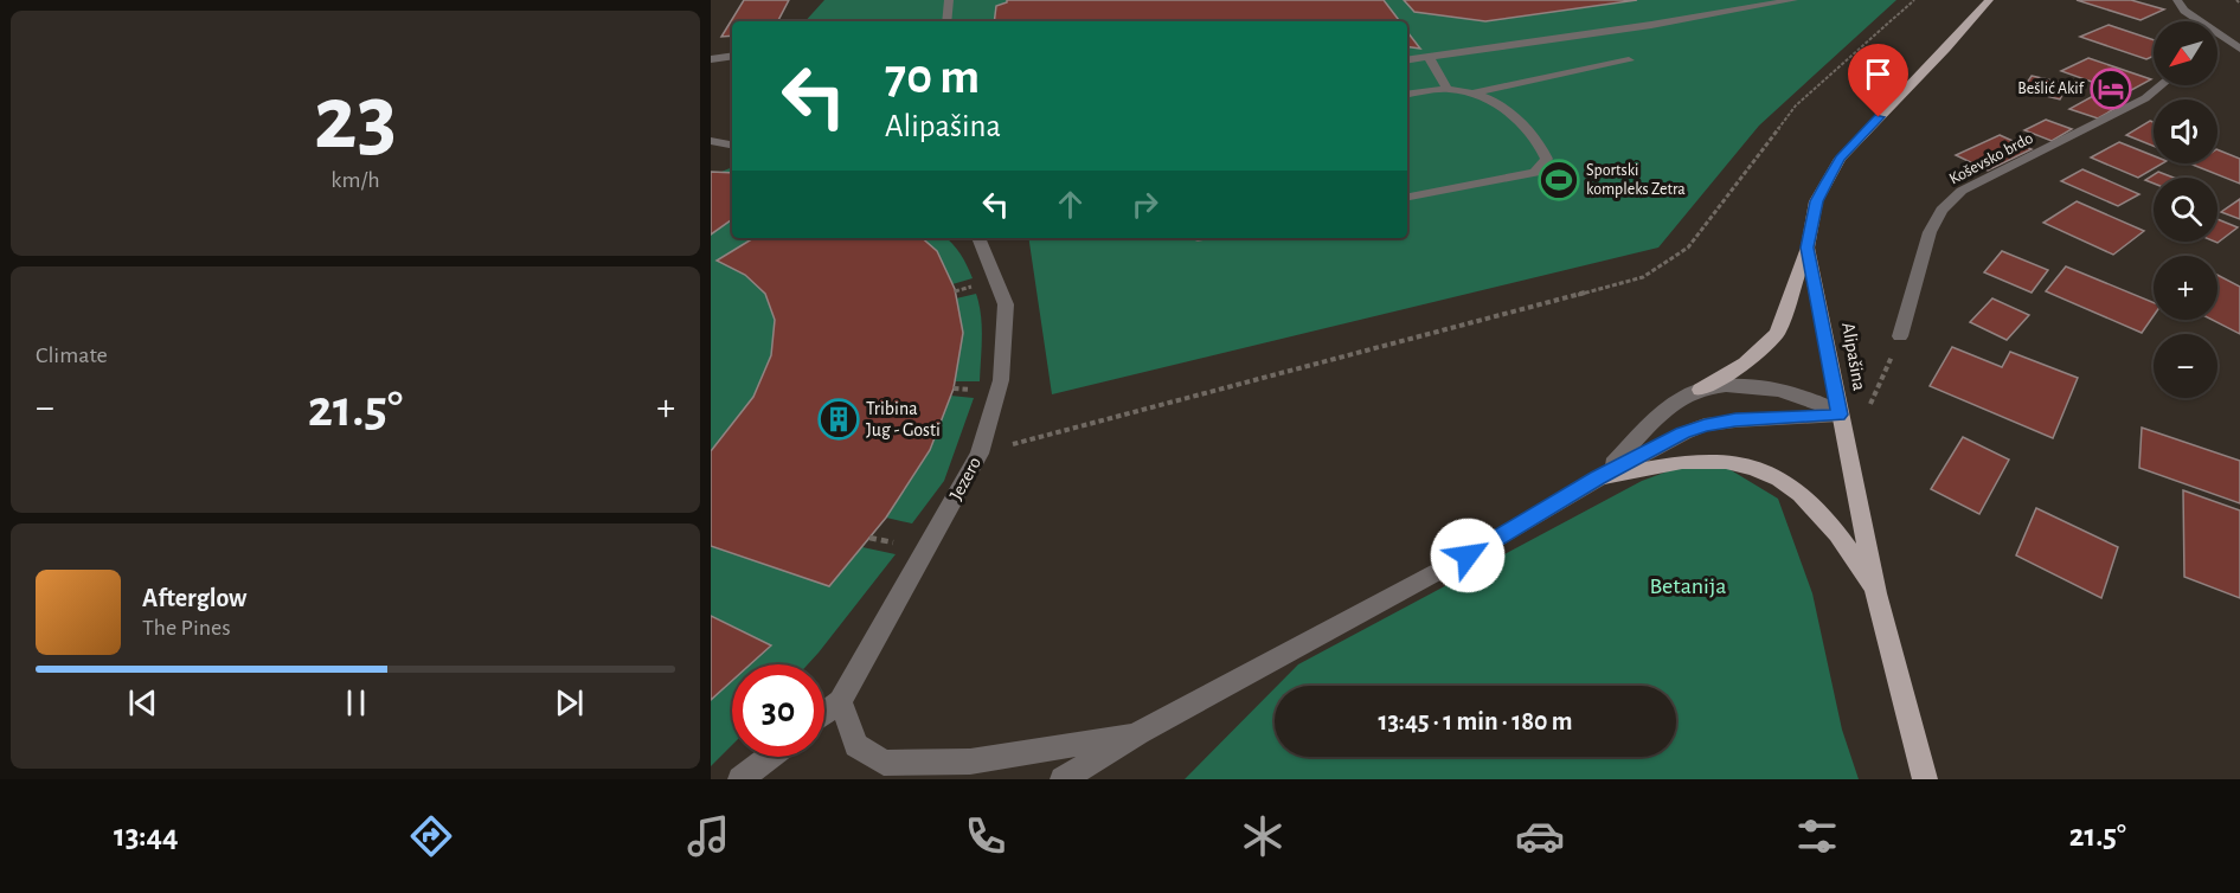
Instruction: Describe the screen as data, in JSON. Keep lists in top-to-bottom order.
{
  "streets": {
    "main road": ["Alipašina"],
    "street": ["Koševsko brdo", "Jezero"]
  },
  "parks": ["Betanija"],
  "places": {
    "hotel": ["Bešlić Akif"],
    "sports": ["Sportski kompleks Zetra"],
    "building": ["Tribina Jug - Gosti"]
  },
  "north": "bottom left",
  "page": {
    "tile": [
      ["23", "km/h"],
      "Climate"
    ],
    "map_buttons": ["+", "−"],
    "turn": ["70 m", "Alipašina"],
    "heat": ["−", "21.5°", "+"],
    "song": ["Afterglow", "The Pines"],
    "limit": "30",
    "trip": "13:45 · 1 min · 180 m",
    "tabs": ["13:44", "21.5°"]
  }
}
